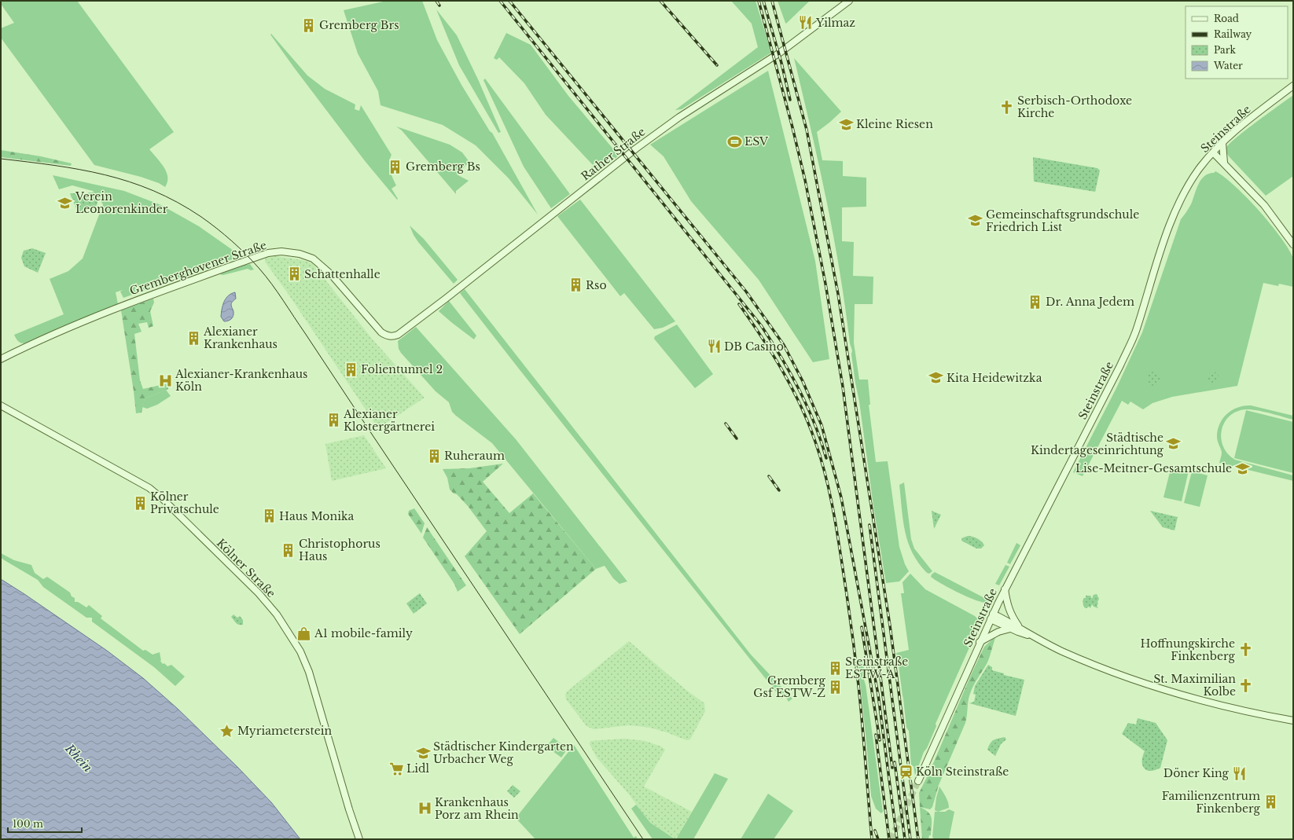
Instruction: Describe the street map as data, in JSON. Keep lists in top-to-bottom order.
{
  "streets": {
    "street": [
      "Steinstraße",
      "Rather Straße",
      "Gremberghovener Straße",
      "Kölner Straße"
    ]
  },
  "crossings": [
    ["Rather Straße", "Gremberghovener Straße"]
  ],
  "water": ["Rhein"],
  "places": {
    "restaurant": ["Yilmaz", "DB Casino", "Döner King"],
    "building": [
      "Gremberg Brs",
      "Gremberg Bs",
      "Schattenhalle",
      "Rso",
      "Dr. Anna Jedem",
      "Alexianer Krankenhaus",
      "Folientunnel 2",
      "Alexianer Klostergärtnerei",
      "Ruheraum",
      "Kölner Privatschule",
      "Haus Monika",
      "Christophorus Haus",
      "Steinstraße ESTW-A",
      "Gremberg Gsf ESTW-Z",
      "Familienzentrum Finkenberg"
    ],
    "church": ["Serbisch-Orthodoxe Kirche", "Hoffnungskirche Finkenberg", "St. Maximilian Kolbe"],
    "school or university": [
      "Kleine Riesen",
      "Verein Leonorenkinder",
      "Gemeinschaftsgrundschule Friedrich List",
      "Kita Heidewitzka",
      "Städtische Kindertageseinrichtung",
      "Lise-Meitner-Gesamtschule",
      "Städtischer Kindergarten Urbacher Weg"
    ],
    "sports": ["ESV"],
    "hospital": ["Alexianer-Krankenhaus Köln", "Krankenhaus Porz am Rhein"],
    "shop": ["A1 mobile-family"],
    "place": ["Myriameterstein"],
    "supermarket": ["Lidl"],
    "station": ["Köln Steinstraße"]
  },
  "legend": [
    "Road",
    "Railway",
    "Park",
    "Water"
  ],
  "scale_bar": "100 m"
}
